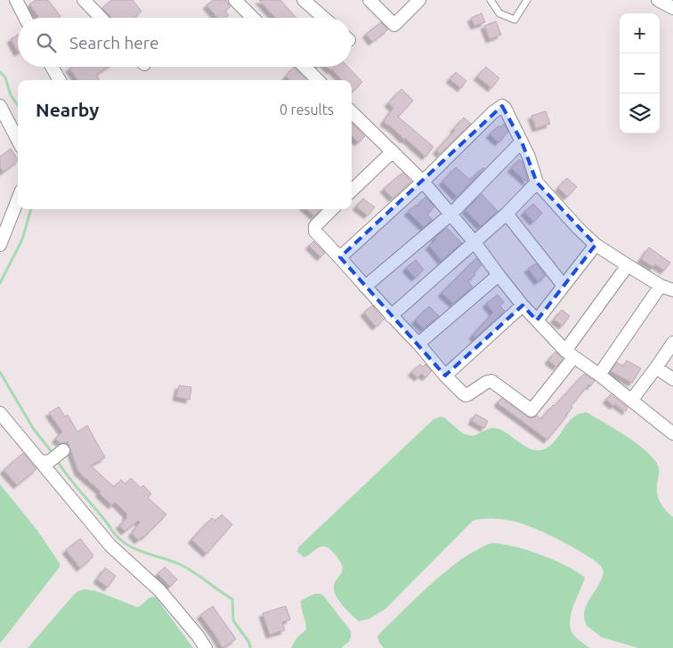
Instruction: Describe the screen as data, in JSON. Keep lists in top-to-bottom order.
{
  "page": {
    "map_buttons": ["+", "−"],
    "search": "Search here",
    "heading": ["Nearby", "0 results"]
  }
}
